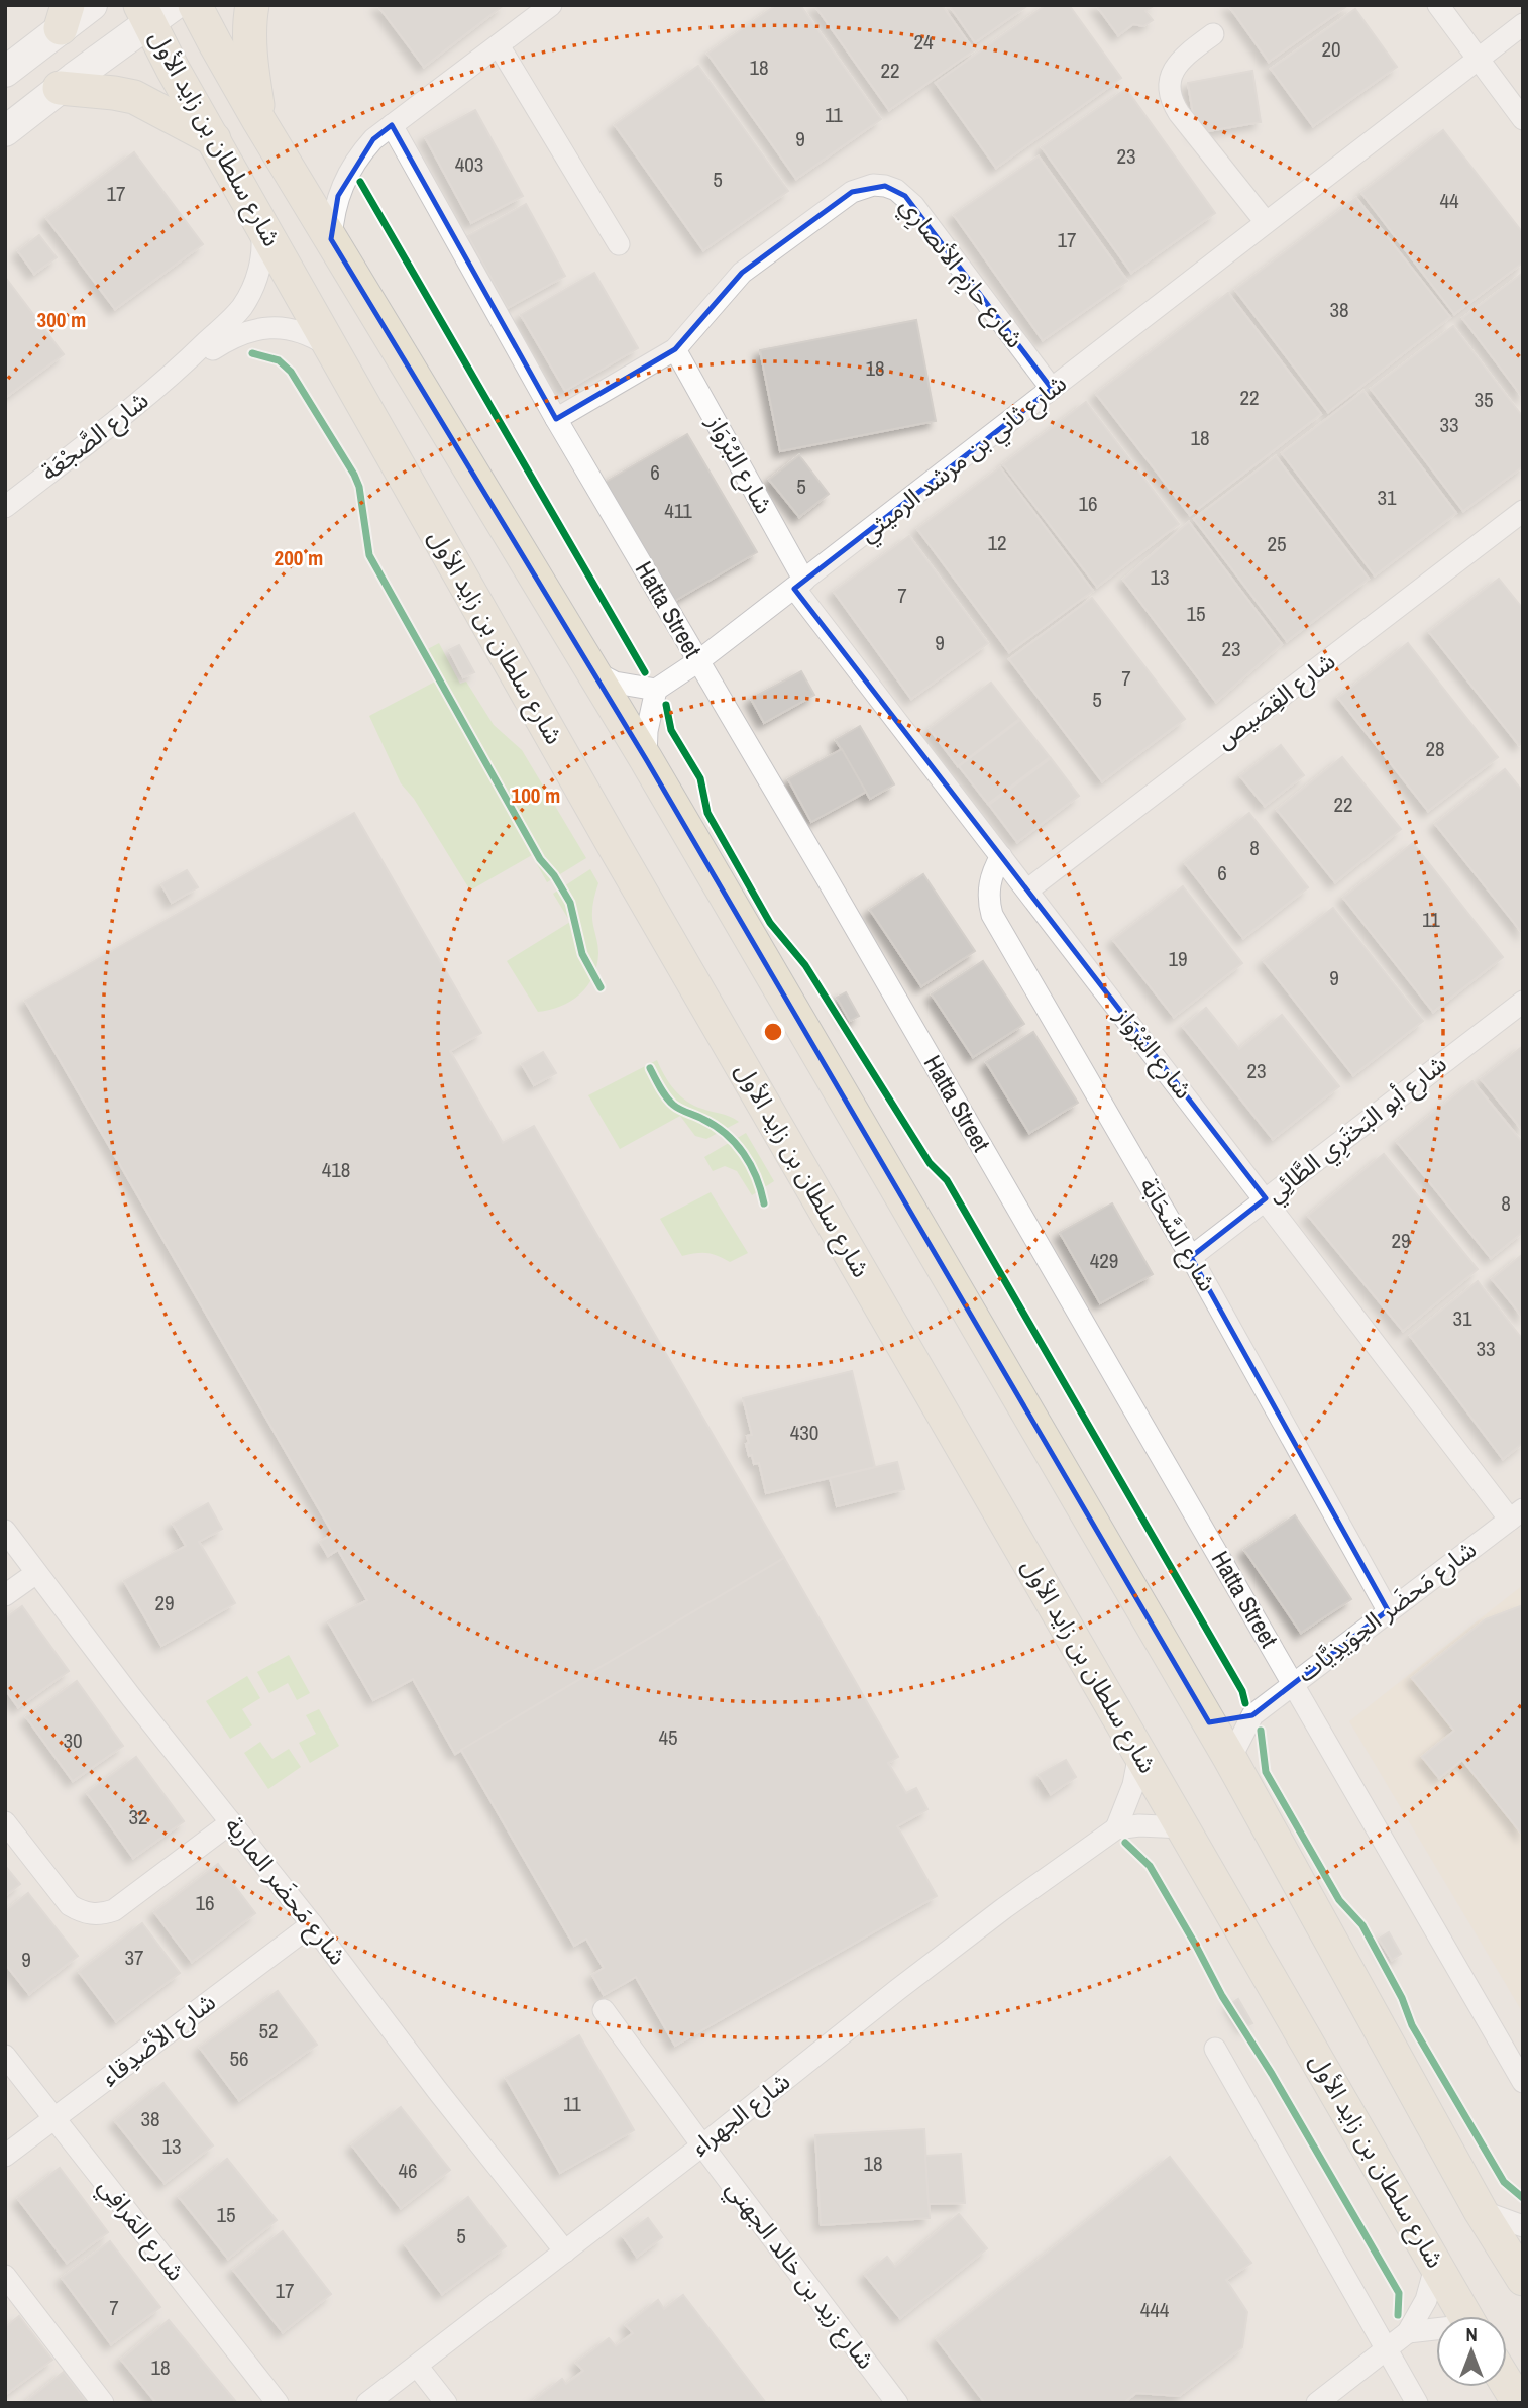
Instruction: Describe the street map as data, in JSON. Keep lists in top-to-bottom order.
{
  "streets": {
    "main road": ["شارع سلطان بن زايد الأول"],
    "street": [
      "شارع حازِم الأنصارِي",
      "شارع الصَّجْعَة",
      "شارع ثاني بن مرشد الرميثي",
      "شارع البُرْوَاز",
      "Hatta Street",
      "شارع القِصَيص",
      "شارع أبو البَختَرِي الطَّائِي",
      "شارع السَّحَابَة",
      "شارع مَحضَر الحِوَيذِيَّات",
      "شارع مَحضَر المارية",
      "شارع الأصْدِقاء",
      "شارع الجهراء",
      "شارع المَرافِي",
      "شارع زيد بن خالد الجهني"
    ]
  },
  "crossings": [
    ["شارع سلطان بن زايد الأول", "شارع الصَّجْعَة"],
    ["شارع سلطان بن زايد الأول", "شارع مَحضَر الحِوَيذِيَّات"],
    ["شارع حازِم الأنصارِي", "شارع ثاني بن مرشد الرميثي"],
    ["شارع حازِم الأنصارِي", "شارع البُرْوَاز"],
    ["شارع حازِم الأنصارِي", "Hatta Street"],
    ["شارع ثاني بن مرشد الرميثي", "شارع البُرْوَاز"],
    ["شارع ثاني بن مرشد الرميثي", "Hatta Street"],
    ["شارع البُرْوَاز", "شارع القِصَيص"],
    ["شارع البُرْوَاز", "شارع أبو البَختَرِي الطَّائِي"],
    ["شارع البُرْوَاز", "شارع السَّحَابَة"],
    ["شارع البُرْوَاز", "شارع مَحضَر الحِوَيذِيَّات"],
    ["Hatta Street", "شارع مَحضَر الحِوَيذِيَّات"],
    ["شارع أبو البَختَرِي الطَّائِي", "شارع السَّحَابَة"],
    ["شارع السَّحَابَة", "شارع مَحضَر الحِوَيذِيَّات"],
    ["شارع مَحضَر المارية", "شارع الأصْدِقاء"],
    ["شارع مَحضَر المارية", "شارع الجهراء"],
    ["شارع الأصْدِقاء", "شارع المَرافِي"],
    ["شارع الجهراء", "شارع زيد بن خالد الجهني"]
  ],
  "house_numbers": [
    "24",
    "20",
    "18",
    "22",
    "11",
    "9",
    "23",
    "403",
    "5",
    "17",
    "44",
    "17",
    "38",
    "18",
    "22",
    "35",
    "33",
    "18",
    "6",
    "5",
    "31",
    "16",
    "411",
    "12",
    "25",
    "13",
    "7",
    "15",
    "9",
    "23",
    "7",
    "5",
    "28",
    "22",
    "8",
    "6",
    "11",
    "19",
    "9",
    "23",
    "418",
    "8",
    "29",
    "429",
    "31",
    "33",
    "430",
    "29",
    "45",
    "30",
    "32",
    "16",
    "37",
    "9",
    "52",
    "56",
    "11",
    "38",
    "13",
    "18",
    "46",
    "15",
    "5",
    "17",
    "7",
    "444",
    "18"
  ],
  "north": "top",
  "rings": ["300 m", "200 m", "100 m"]
}
